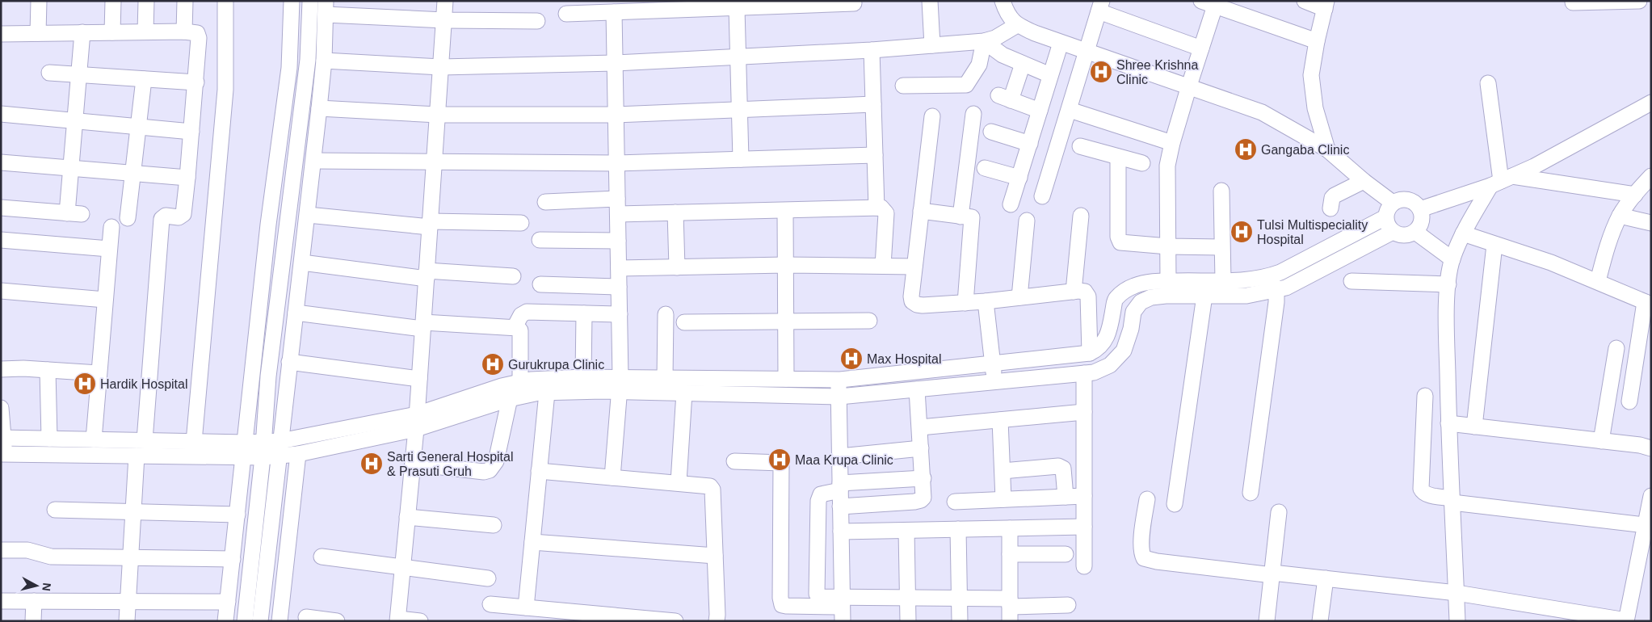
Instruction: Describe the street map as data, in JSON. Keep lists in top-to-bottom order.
{
  "places": {
    "hospital": [
      "Shree Krishna Clinic",
      "Gangaba Clinic",
      "Tulsi Multispeciality Hospital",
      "Max Hospital",
      "Gurukrupa Clinic",
      "Hardik Hospital",
      "Maa Krupa Clinic",
      "Sarti General Hospital & Prasuti Gruh"
    ]
  },
  "north": "right"
}
